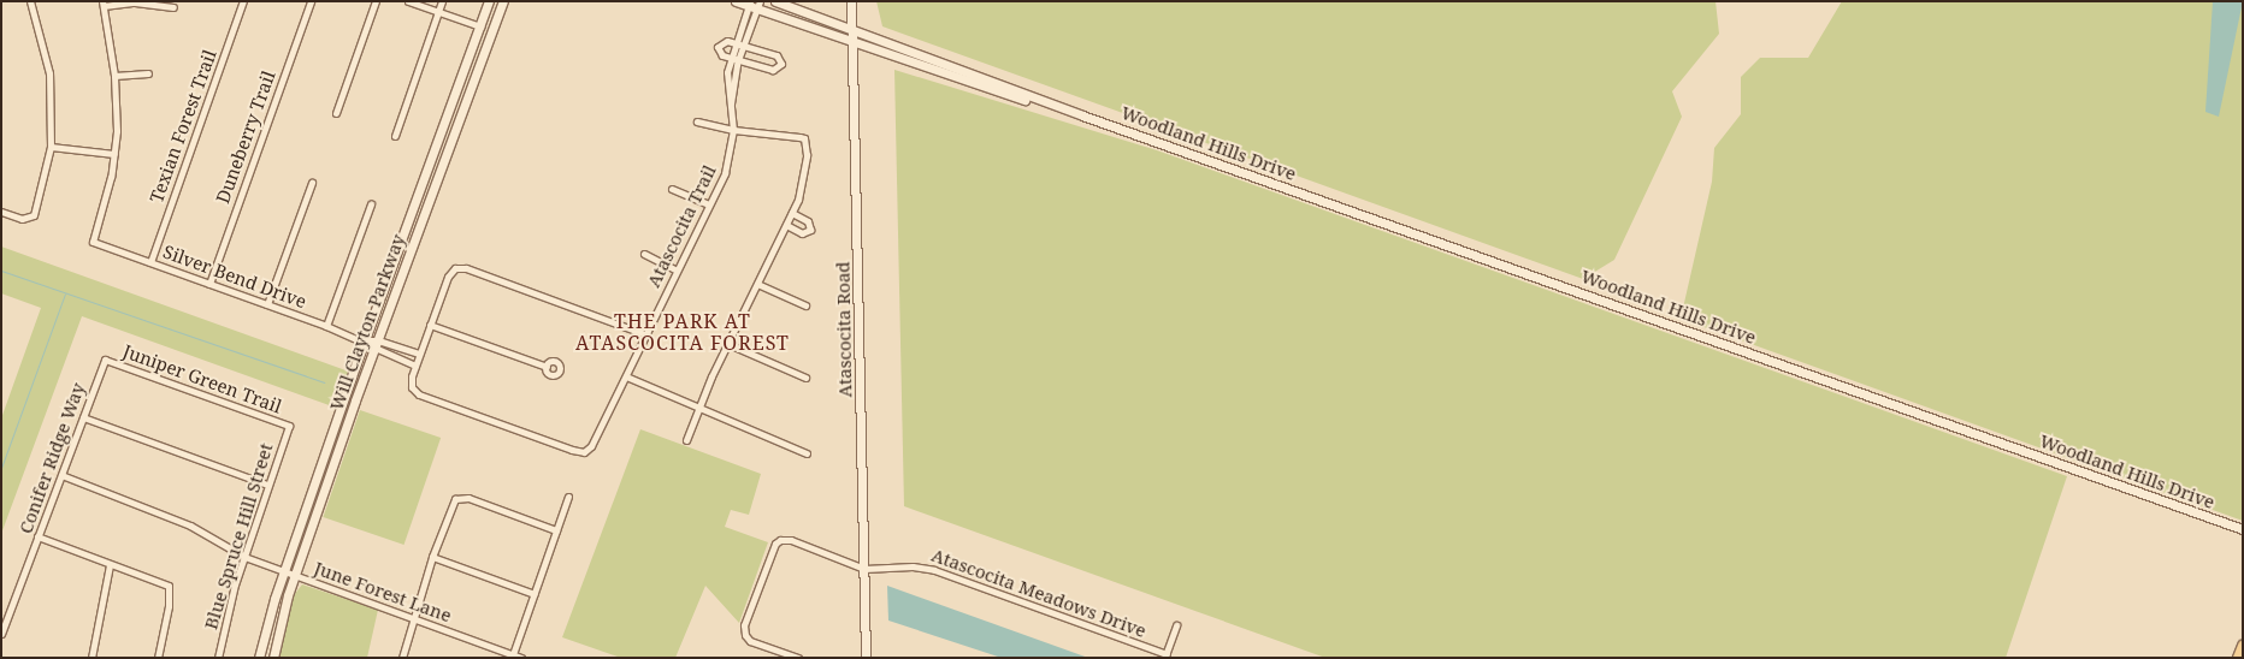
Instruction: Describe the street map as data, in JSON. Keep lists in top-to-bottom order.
{
  "streets": {
    "main road": ["Woodland Hills Drive", "Will Clayton Parkway", "Atascocita Road"],
    "street": [
      "Texian Forest Trail",
      "Duneberry Trail",
      "Atascocita Trail",
      "Silver Bend Drive",
      "Juniper Green Trail",
      "Conifer Ridge Way",
      "Blue Spruce Hill Street",
      "June Forest Lane",
      "Atascocita Meadows Drive"
    ]
  },
  "crossings": [
    ["Texian Forest Trail", "Silver Bend Drive"],
    ["Duneberry Trail", "Silver Bend Drive"],
    ["Woodland Hills Drive", "Atascocita Trail"],
    ["Woodland Hills Drive", "Atascocita Road"],
    ["Atascocita Trail", "Silver Bend Drive"],
    ["Silver Bend Drive", "Will Clayton Parkway"],
    ["Will Clayton Parkway", "June Forest Lane"],
    ["Atascocita Road", "Atascocita Meadows Drive"],
    ["Juniper Green Trail", "Conifer Ridge Way"],
    ["Juniper Green Trail", "Blue Spruce Hill Street"],
    ["Conifer Ridge Way", "June Forest Lane"],
    ["Blue Spruce Hill Street", "June Forest Lane"]
  ],
  "districts": ["THE PARK AT ATASCOCITA FOREST"]
}
